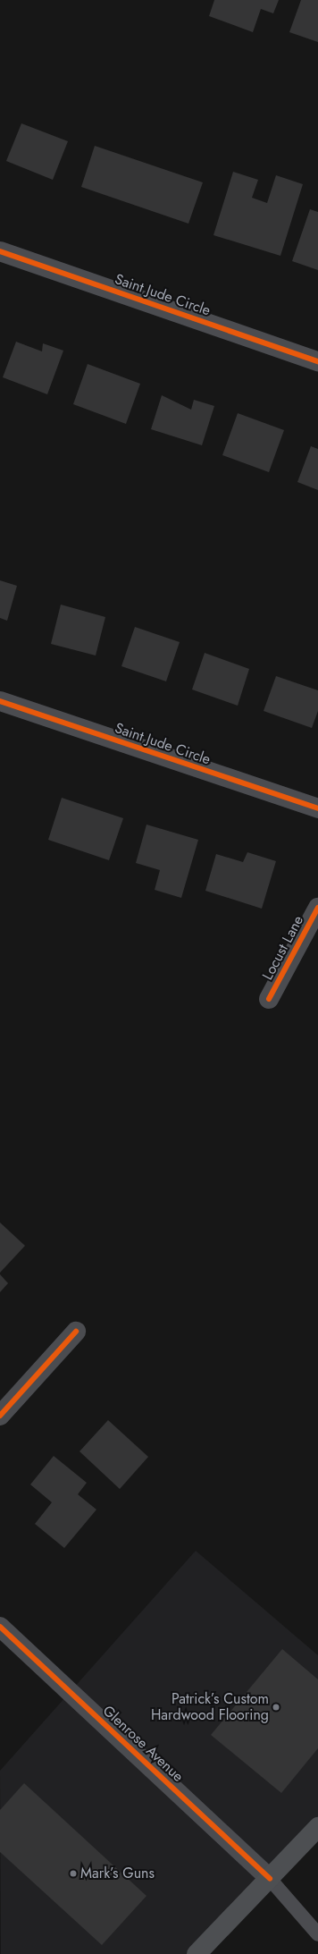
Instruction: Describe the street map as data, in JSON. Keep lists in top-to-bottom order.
{
  "streets": {
    "street": ["Saint Jude Circle", "Locust Lane", "Glenrose Avenue"]
  },
  "places": ["Patrick’s Custom Hardwood Flooring", "Mark’s Guns"]
}
